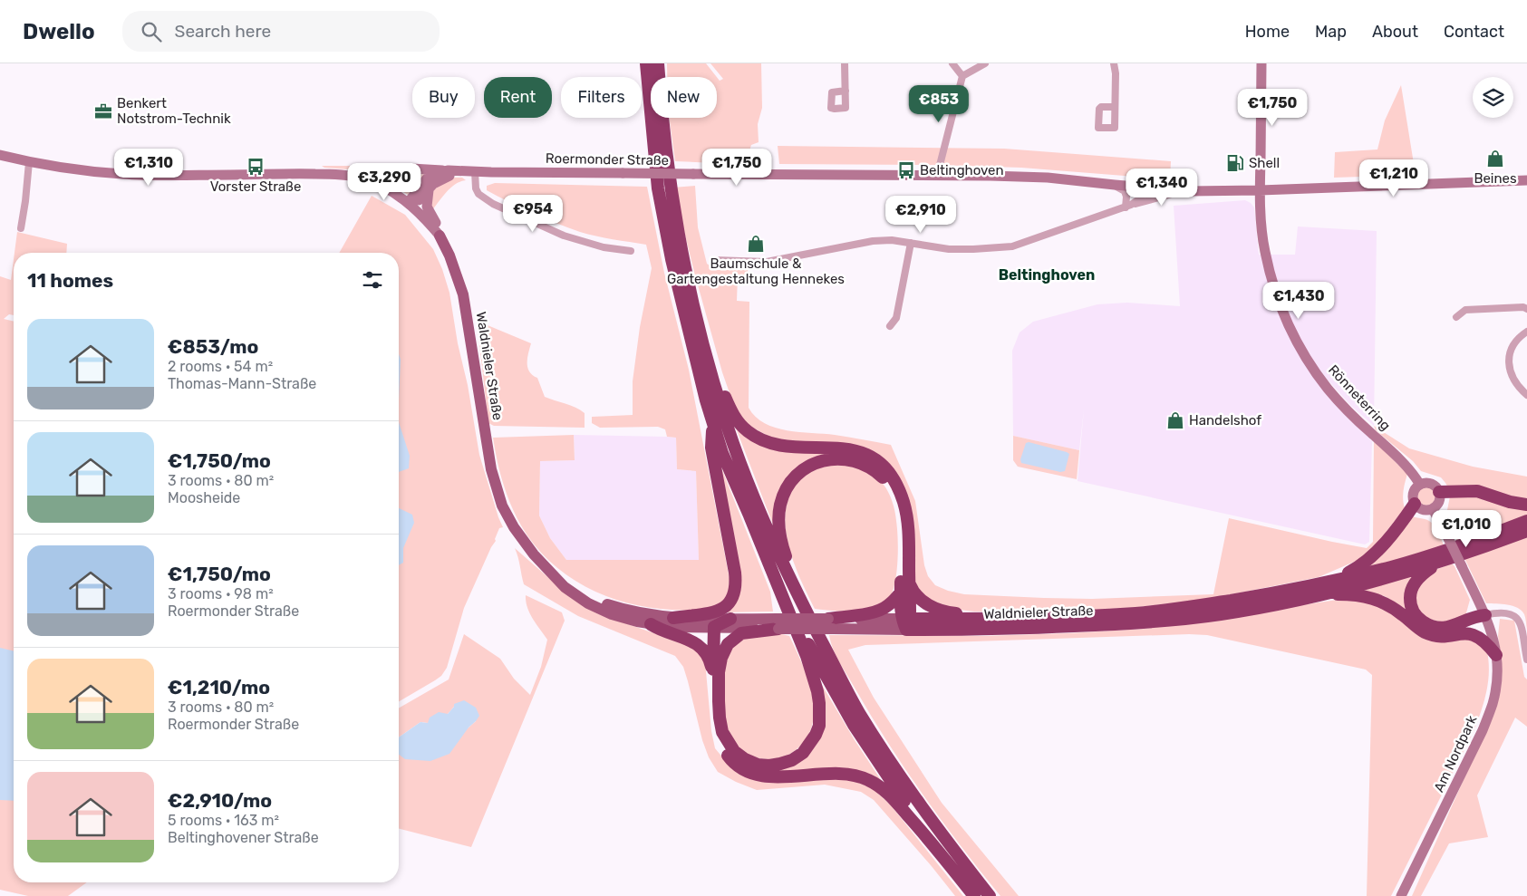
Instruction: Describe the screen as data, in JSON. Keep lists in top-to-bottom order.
{
  "streets": {
    "highway": ["Waldnieler Straße"],
    "main road": ["Roermonder Straße", "Rönneterring", "Am Nordpark"]
  },
  "crossings": [
    ["Roermonder Straße", "Waldnieler Straße"],
    ["Roermonder Straße", "Rönneterring"]
  ],
  "districts": ["Beltinghoven"],
  "places": {
    "office": ["Benkert Notstrom-Technik"],
    "shop": ["Beines", "Baumschule & Gartengestaltung Hennekes", "Handelshof"],
    "fuel station": ["Shell"],
    "bus stop": ["Vorster Straße", "Beltinghoven"]
  },
  "page": {
    "header": "Dwello",
    "search": "Search here",
    "nav": [
      "Home",
      "Map",
      "About",
      "Contact"
    ],
    "chip": [
      "Buy",
      "Rent",
      "Filters",
      "New"
    ],
    "price": [
      "€853",
      "€1,750",
      "€1,310",
      "€1,750",
      "€1,210",
      "€3,290",
      "€1,340",
      "€954",
      "€2,910",
      "€1,430",
      "€1,010"
    ],
    "heading": "11 homes",
    "list": [
      {
        "name": "€853/mo",
        "note": "2 rooms · 54 m² · Thomas-Mann-Straße"
      },
      {
        "name": "€1,750/mo",
        "note": "3 rooms · 80 m² · Moosheide"
      },
      {
        "name": "€1,750/mo",
        "note": "3 rooms · 98 m² · Roermonder Straße"
      },
      {
        "name": "€1,210/mo",
        "note": "3 rooms · 80 m² · Roermonder Straße"
      },
      {
        "name": "€2,910/mo",
        "note": "5 rooms · 163 m² · Beltinghovener Straße"
      }
    ]
  }
}
